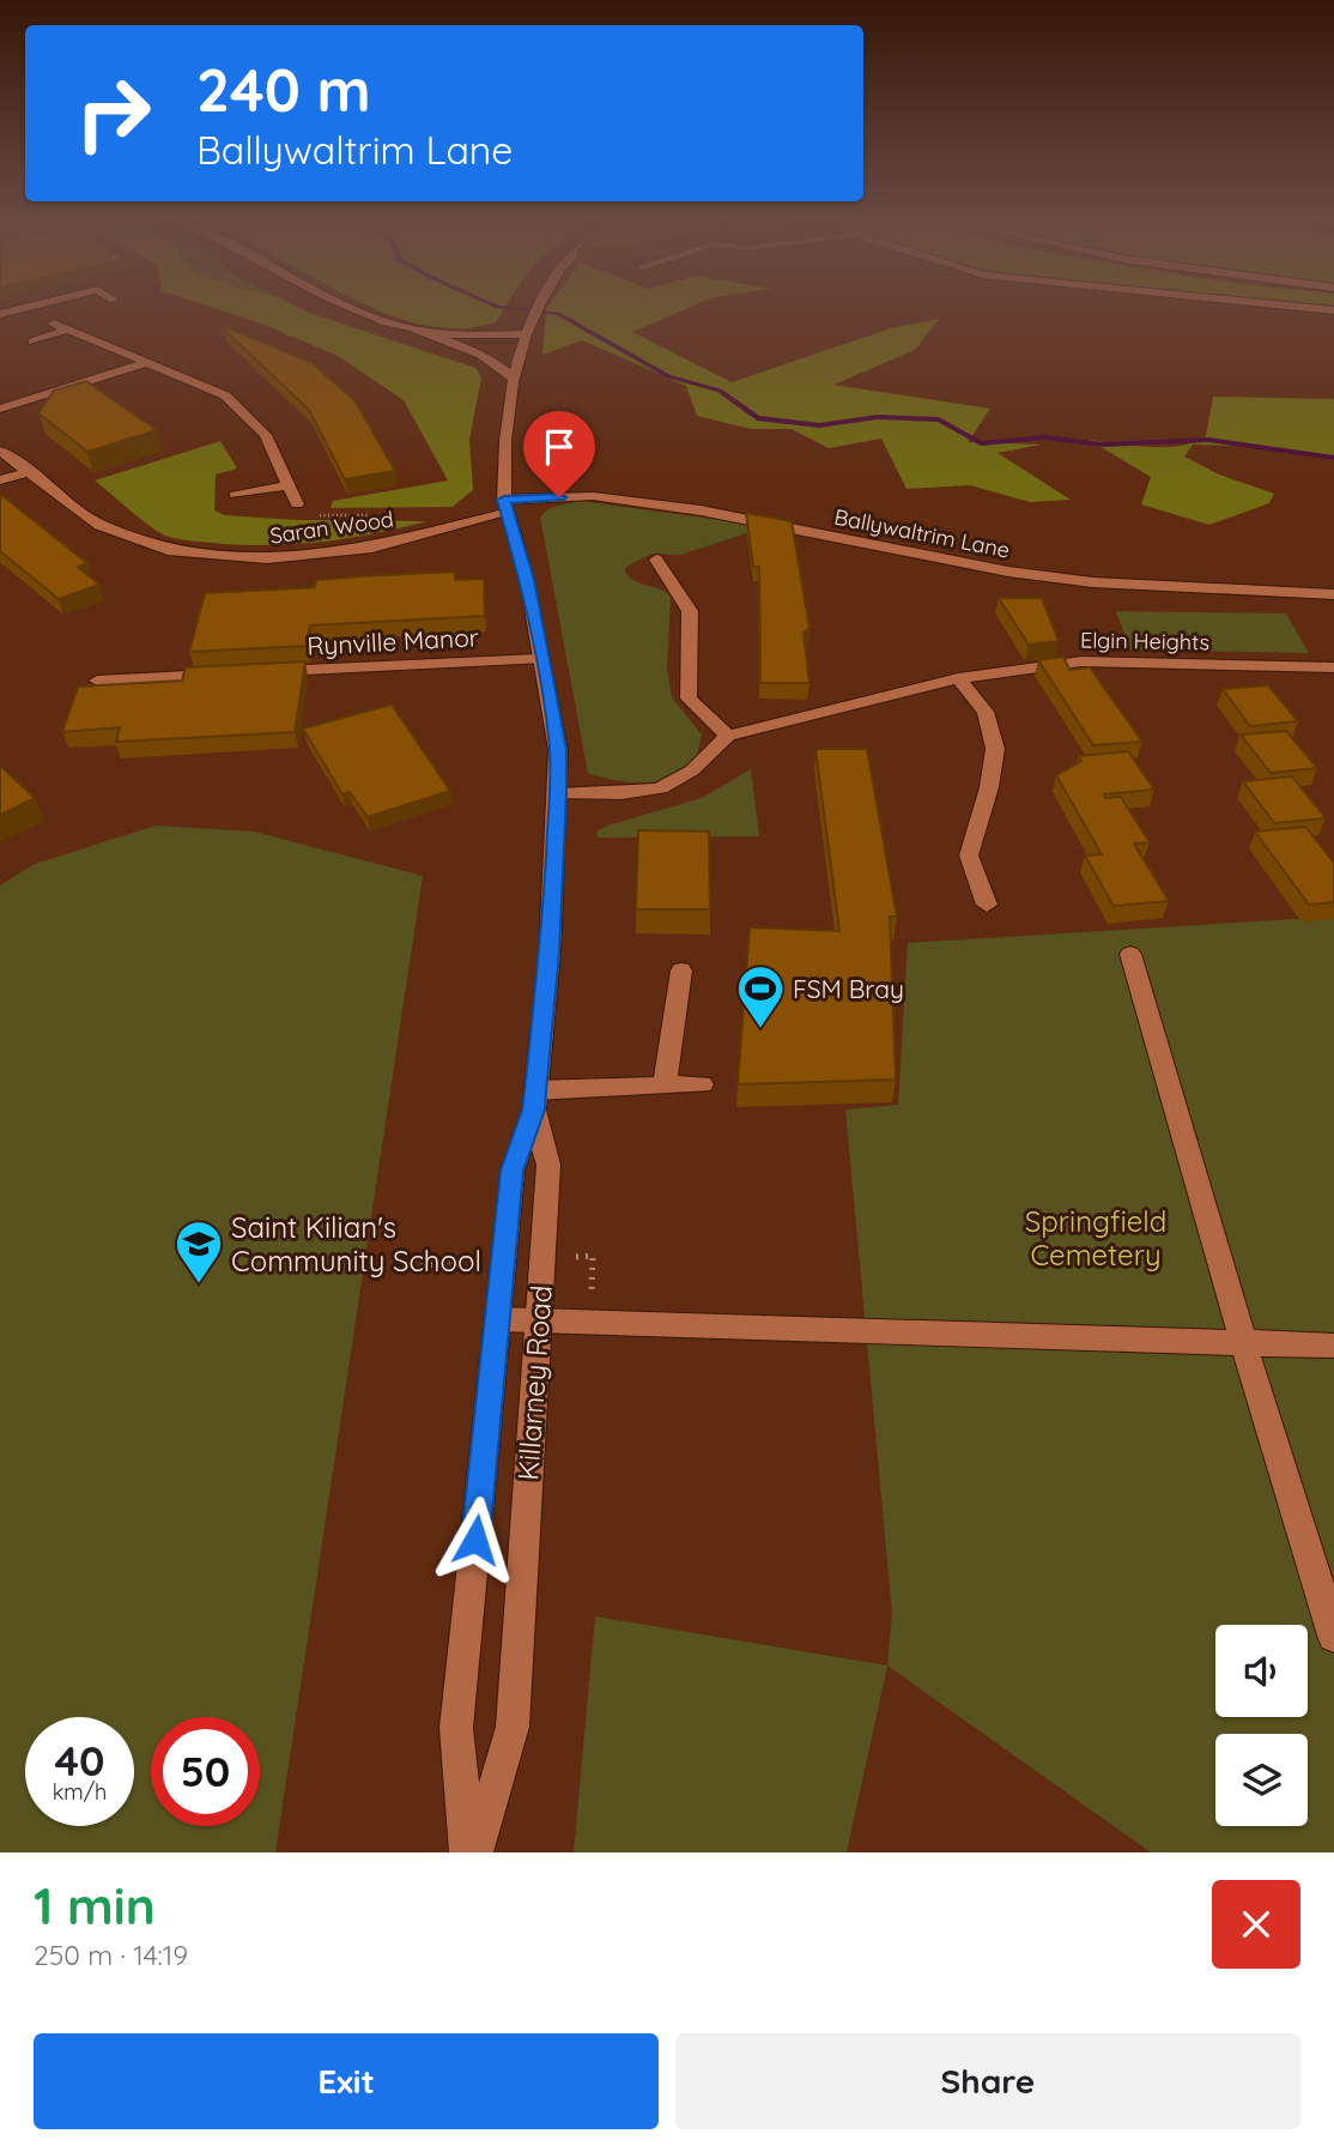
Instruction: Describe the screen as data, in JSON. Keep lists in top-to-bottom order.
{
  "streets": {
    "street": [
      "Saran Wood",
      "Ballywaltrim Lane",
      "Rynville Manor",
      "Elgin Heights",
      "Killarney Road"
    ]
  },
  "crossings": [
    ["Saran Wood", "Ballywaltrim Lane"],
    ["Saran Wood", "Killarney Road"],
    ["Ballywaltrim Lane", "Killarney Road"],
    ["Rynville Manor", "Killarney Road"],
    ["Elgin Heights", "Killarney Road"]
  ],
  "parks": ["Springfield Cemetery"],
  "places": {
    "sports": ["FSM Bray"],
    "school or university": ["Saint Kilian's Community School"]
  },
  "page": {
    "turn": ["240 m", "Ballywaltrim Lane"],
    "speed": "40 km/h",
    "limit": "50",
    "heading": ["1 min", "250 m · 14:19"],
    "buttons": ["Exit", "Share"]
  }
}
